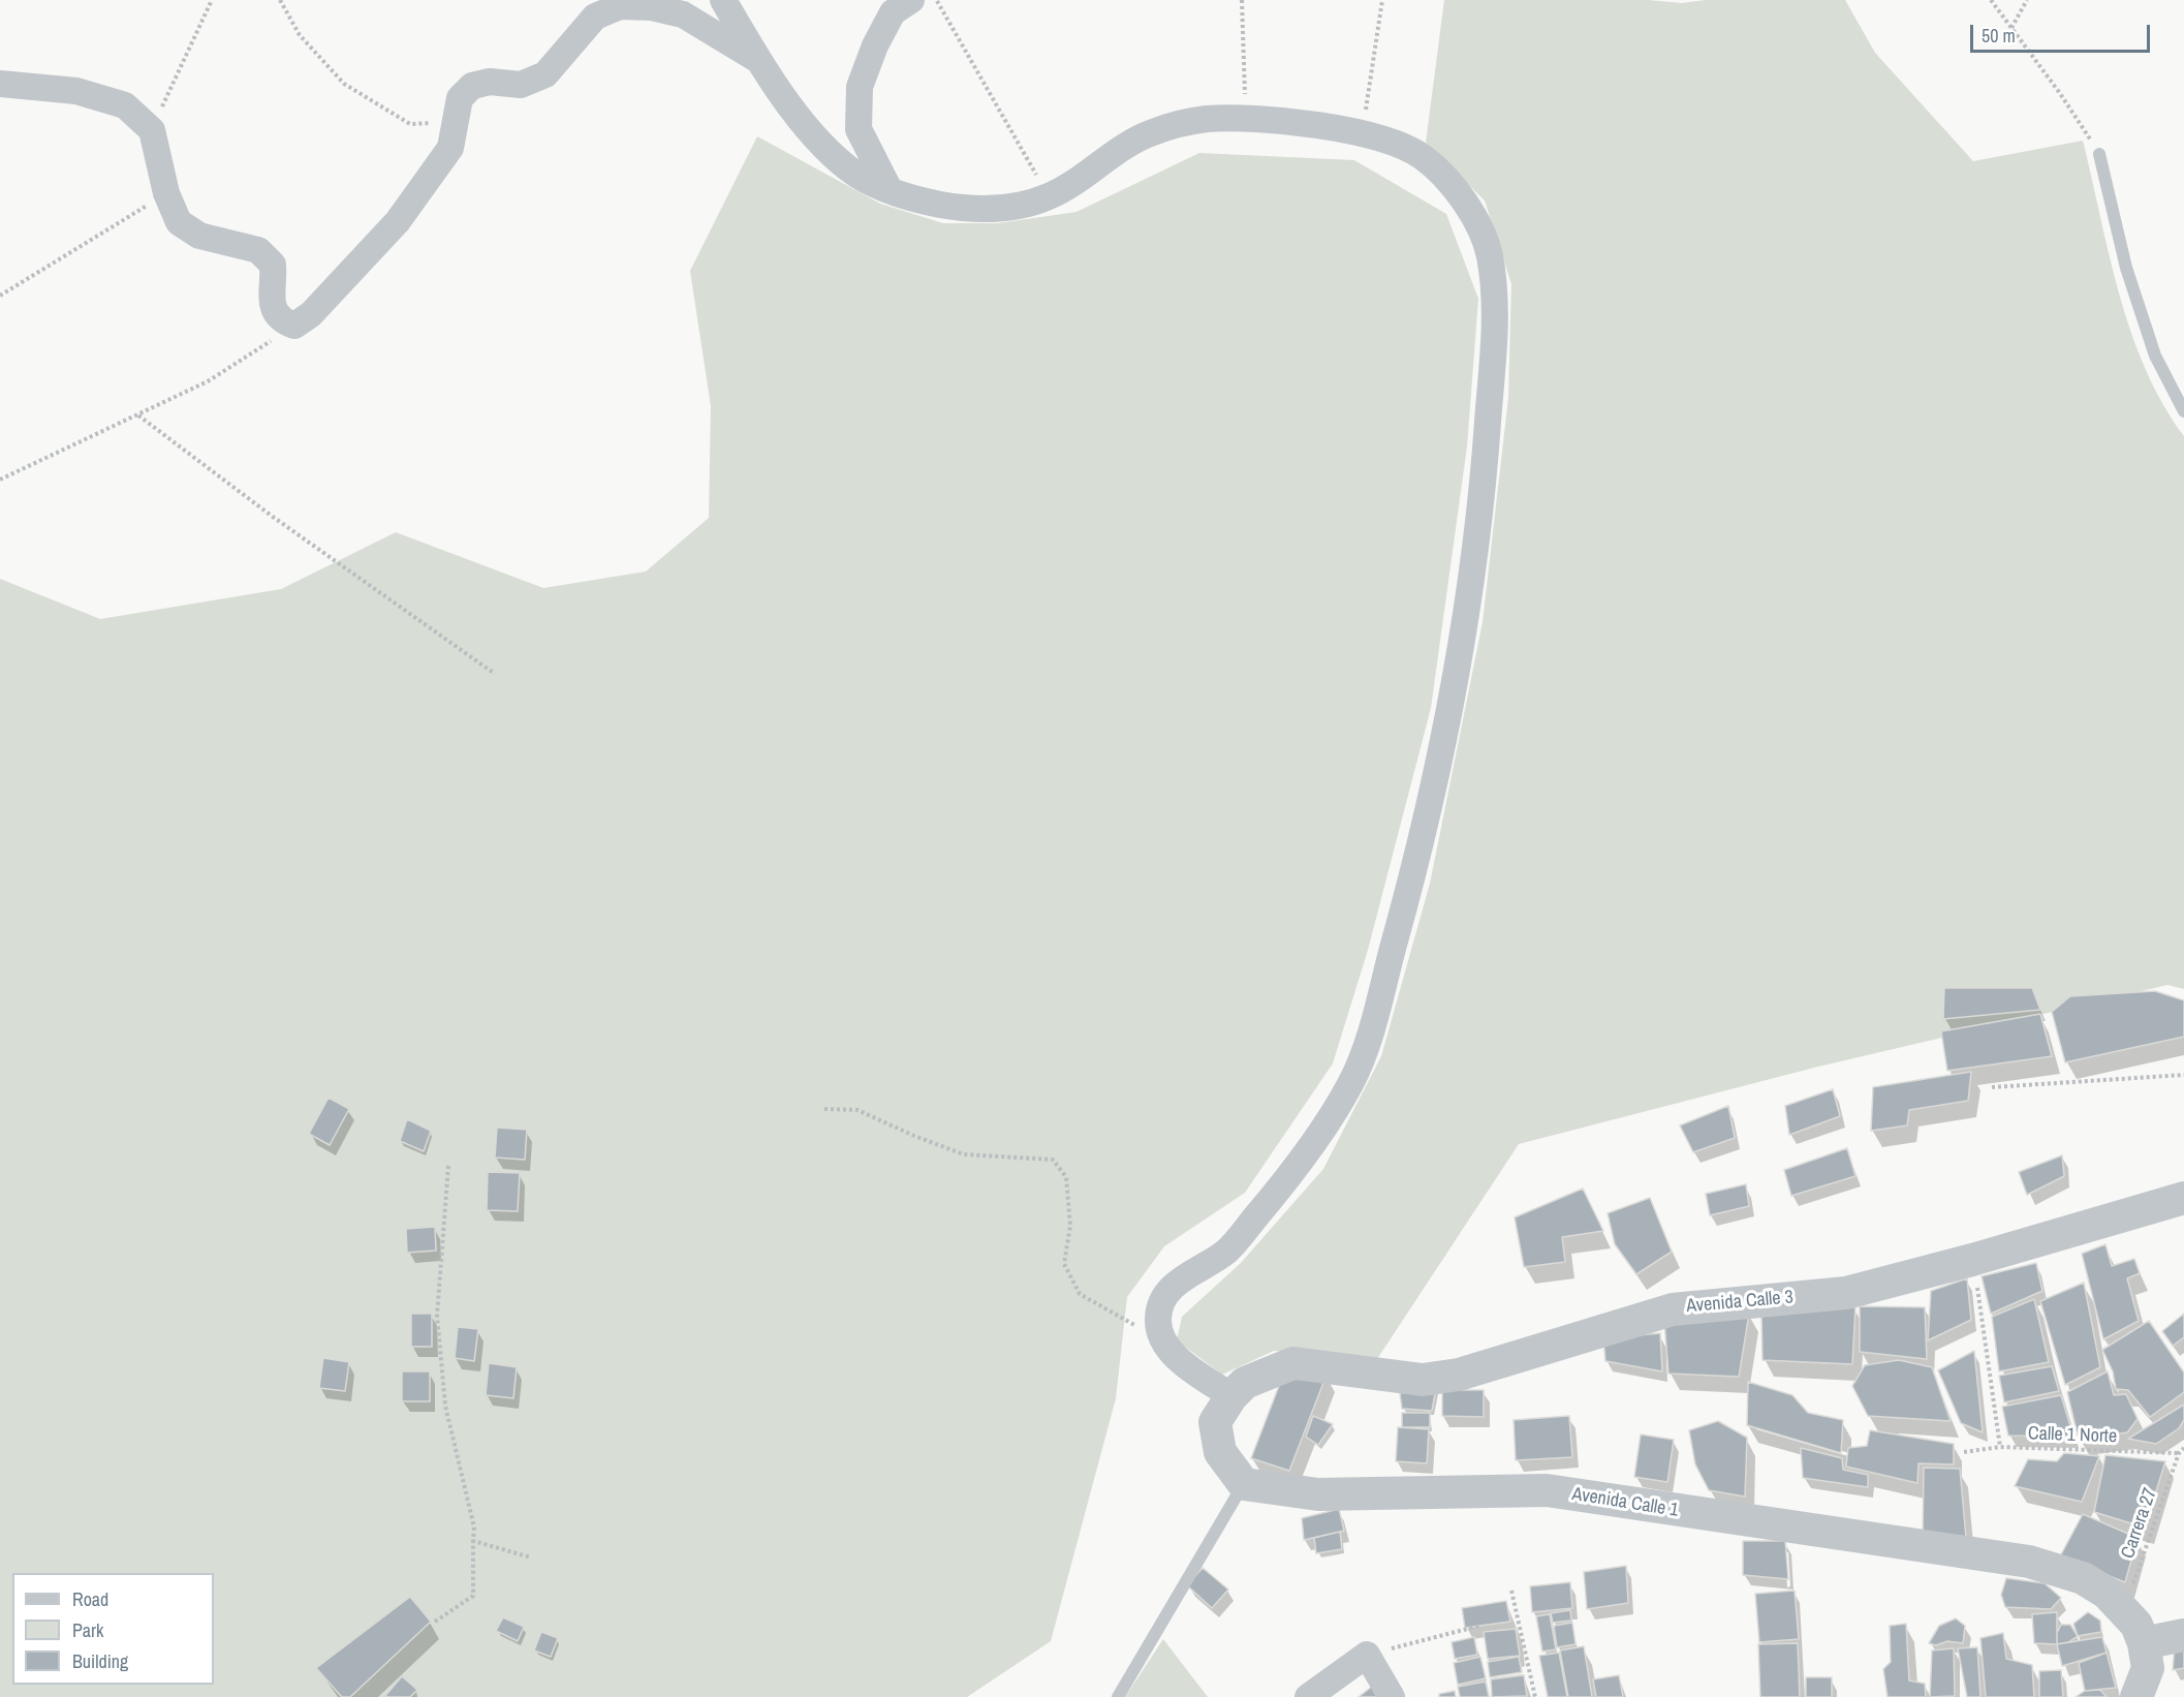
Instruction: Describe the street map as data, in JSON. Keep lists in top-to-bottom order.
{
  "streets": {
    "street": ["Avenida Calle 3", "Avenida Calle 1"],
    "path": ["Calle 1 Norte", "Carrera 27"]
  },
  "crossings": [
    ["Calle 1 Norte", "Carrera 27"],
    ["Avenida Calle 1", "Carrera 27"]
  ],
  "legend": ["Road", "Park", "Building"],
  "scale_bar": "50 m"
}
